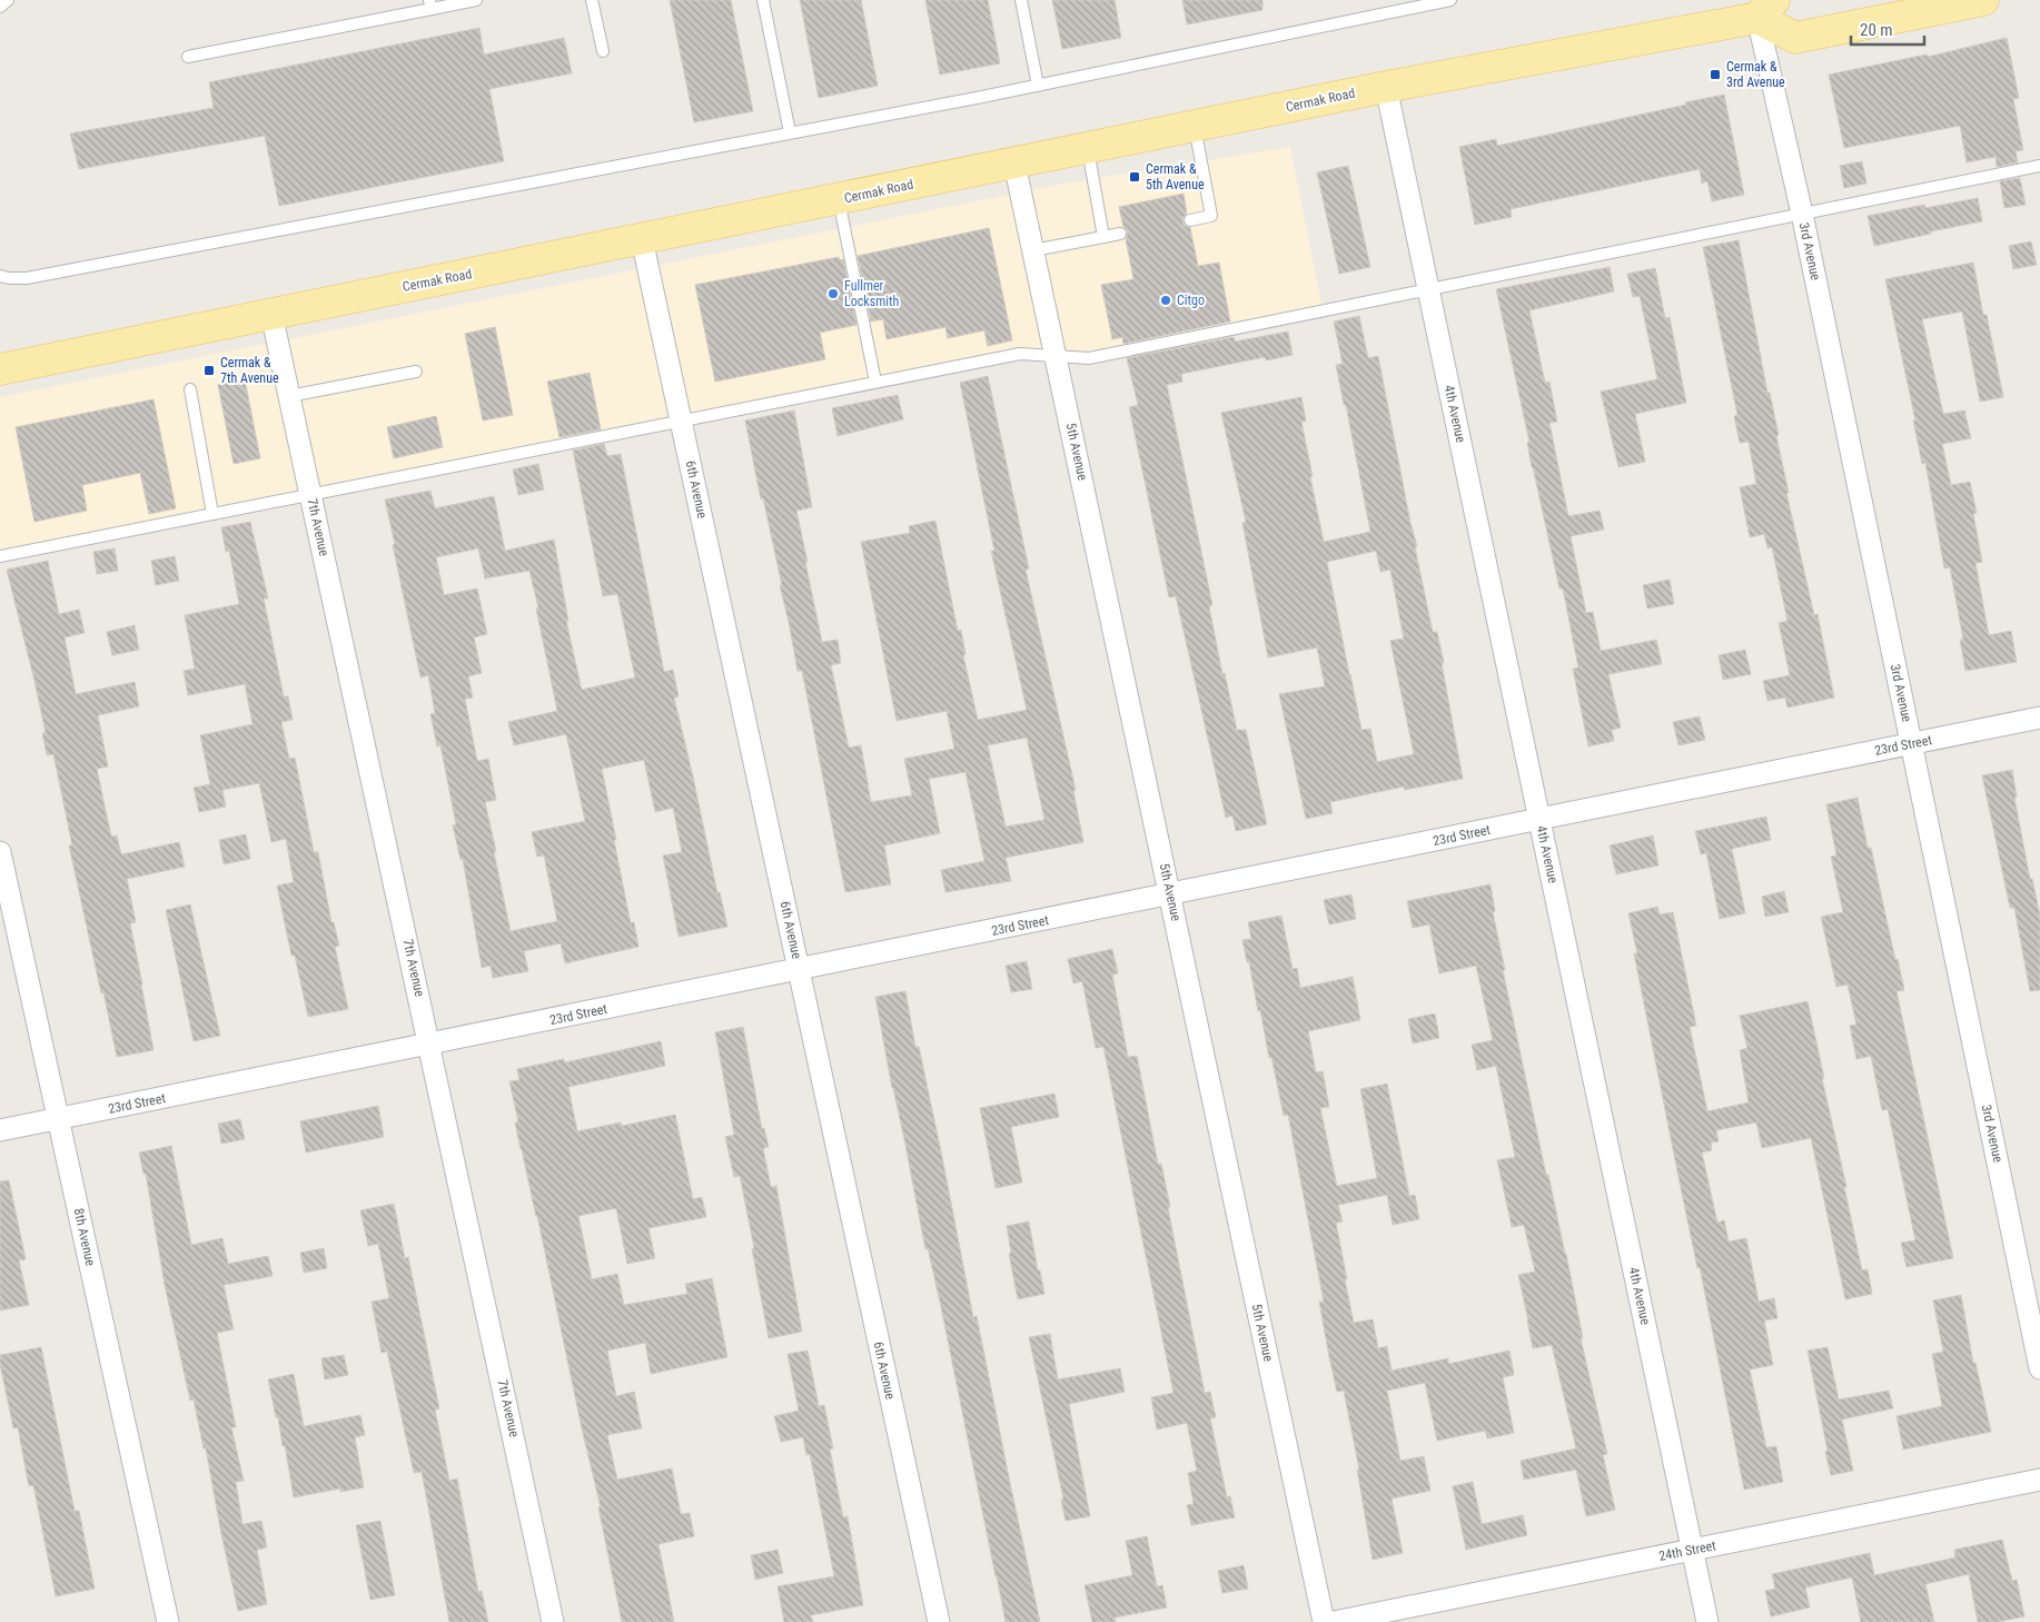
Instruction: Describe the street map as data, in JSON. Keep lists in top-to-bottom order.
{
  "streets": {
    "main road": ["Cermak Road"],
    "street": [
      "3rd Avenue",
      "4th Avenue",
      "5th Avenue",
      "6th Avenue",
      "7th Avenue",
      "23rd Street",
      "8th Avenue",
      "24th Street"
    ]
  },
  "crossings": [
    ["Cermak Road", "3rd Avenue"],
    ["Cermak Road", "4th Avenue"],
    ["Cermak Road", "5th Avenue"],
    ["Cermak Road", "6th Avenue"],
    ["Cermak Road", "7th Avenue"],
    ["3rd Avenue", "23rd Street"],
    ["4th Avenue", "23rd Street"],
    ["4th Avenue", "24th Street"],
    ["5th Avenue", "23rd Street"],
    ["6th Avenue", "23rd Street"],
    ["7th Avenue", "23rd Street"],
    ["23rd Street", "8th Avenue"]
  ],
  "places": {
    "transit": ["Cermak & 3rd Avenue", "Cermak & 5th Avenue", "Cermak & 7th Avenue"],
    "other": ["Fullmer Locksmith", "Citgo"]
  },
  "scale_bar": "20 m"
}
